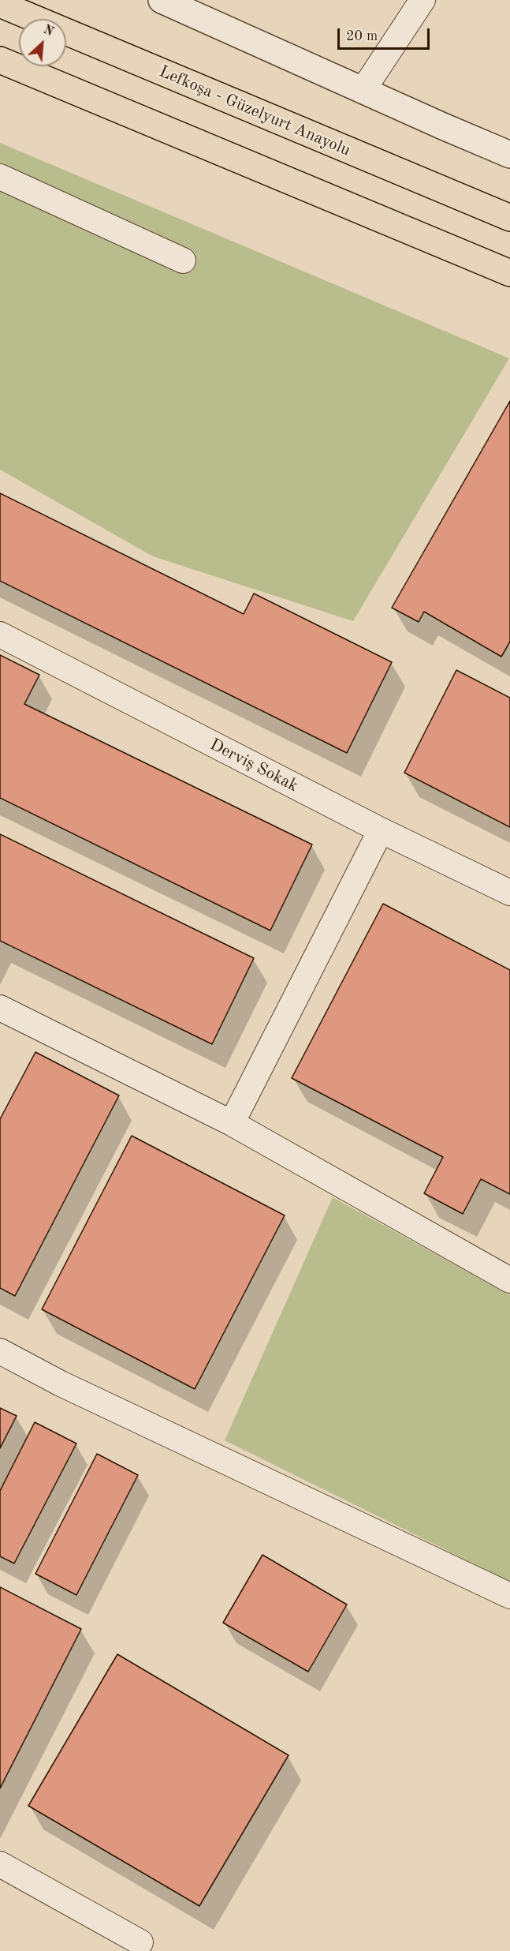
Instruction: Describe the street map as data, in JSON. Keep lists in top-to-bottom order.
{
  "streets": {
    "highway": ["Lefkoşa - Güzelyurt Anayolu"],
    "street": ["Derviş Sokak"]
  },
  "scale_bar": "20 m",
  "north": "top right"
}
